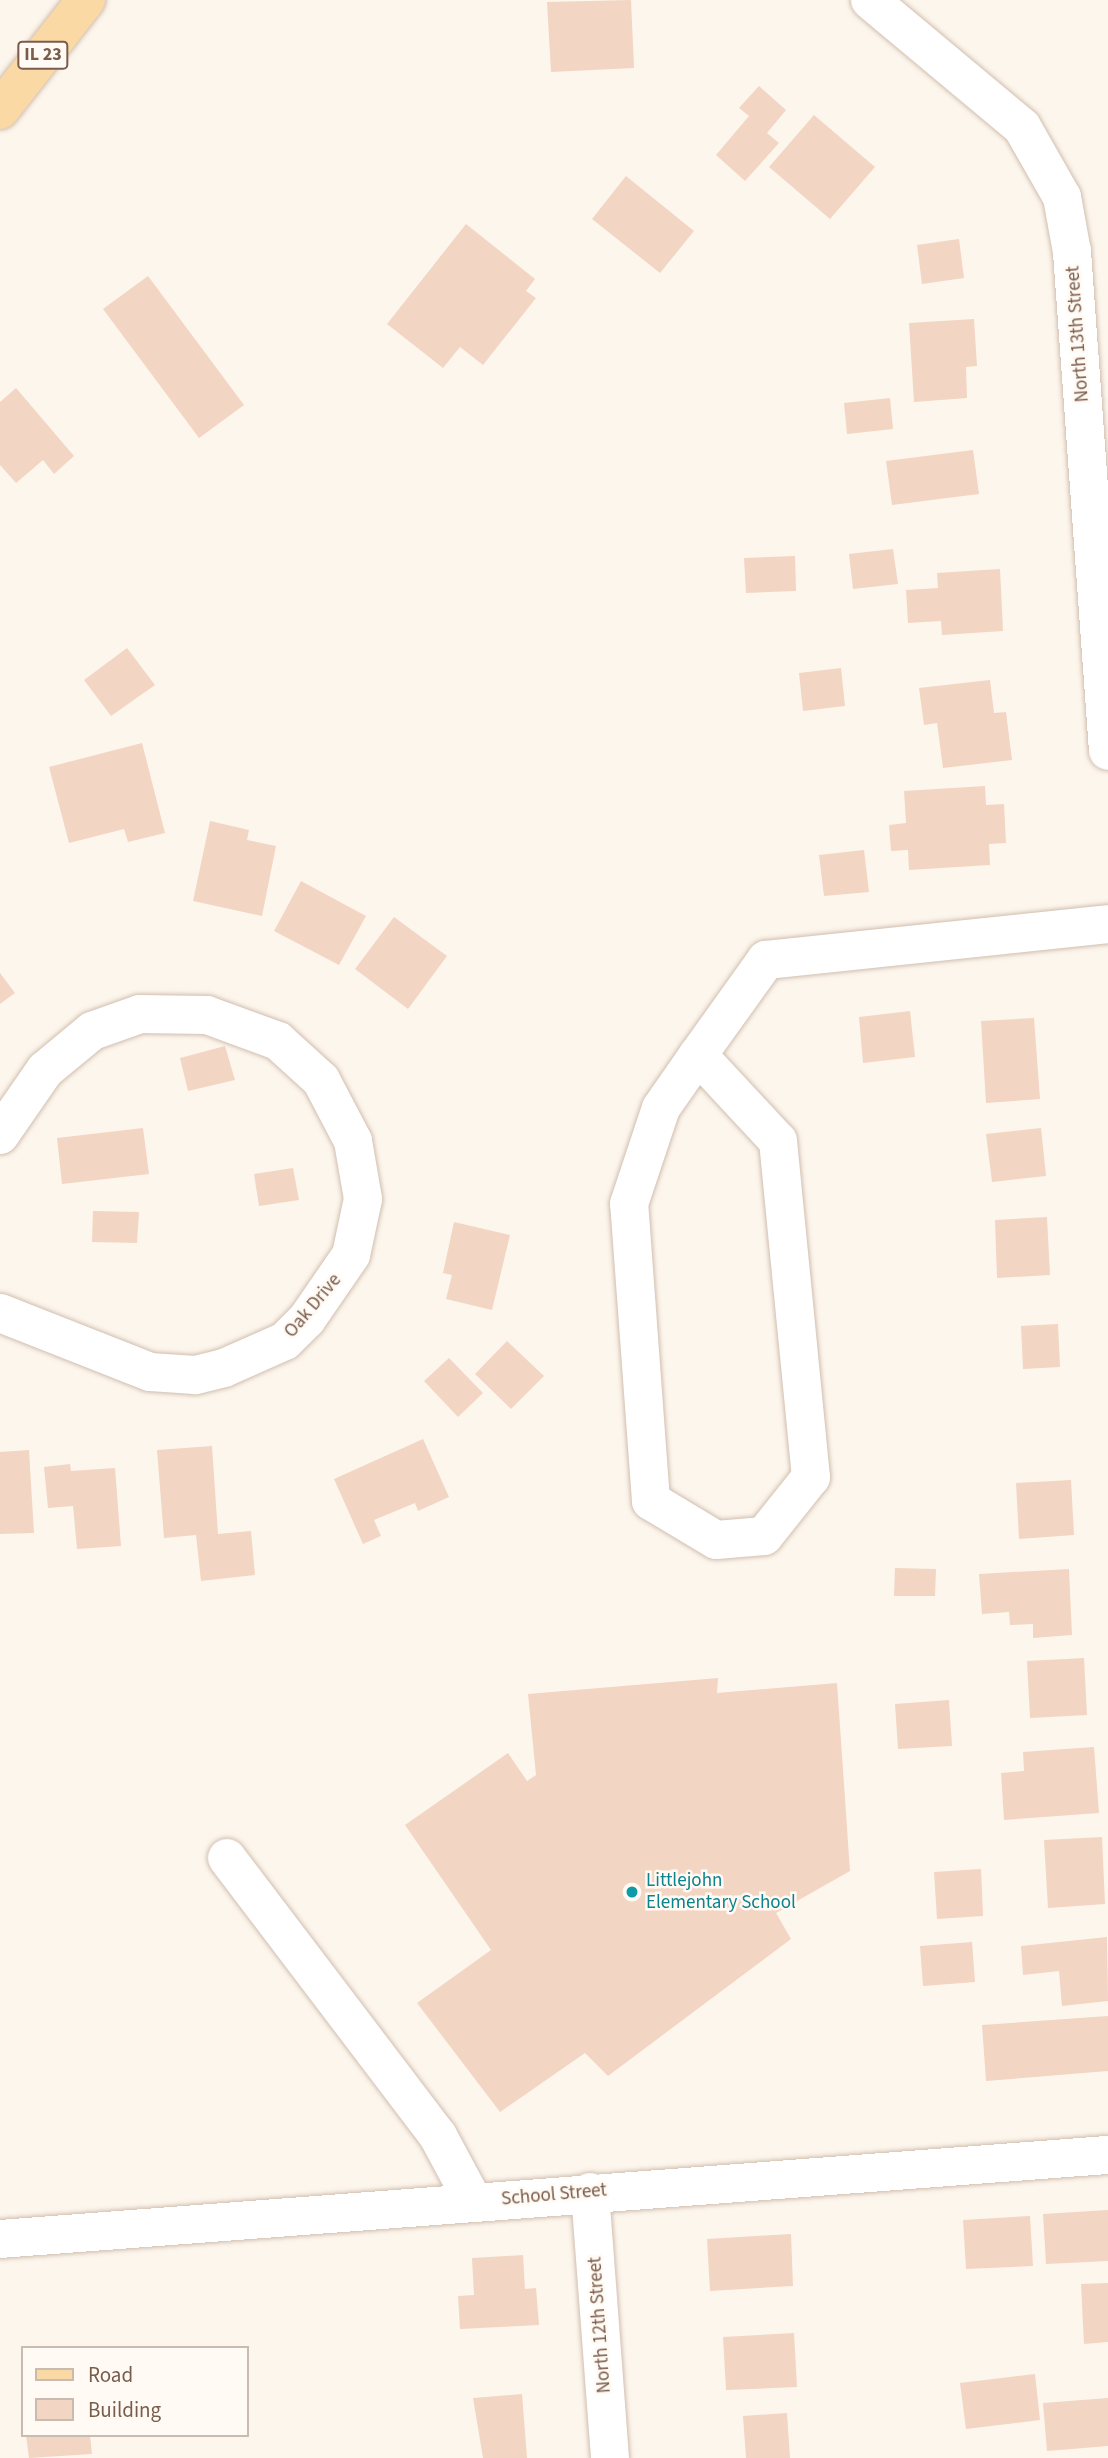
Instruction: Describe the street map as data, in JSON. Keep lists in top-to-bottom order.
{
  "streets": {
    "main road": ["IL 23"],
    "street": [
      "North 13th Street",
      "Oak Drive",
      "School Street",
      "North 12th Street"
    ]
  },
  "crossings": [
    ["School Street", "North 12th Street"]
  ],
  "places": ["Littlejohn Elementary School"],
  "legend": ["Road", "Building"]
}
